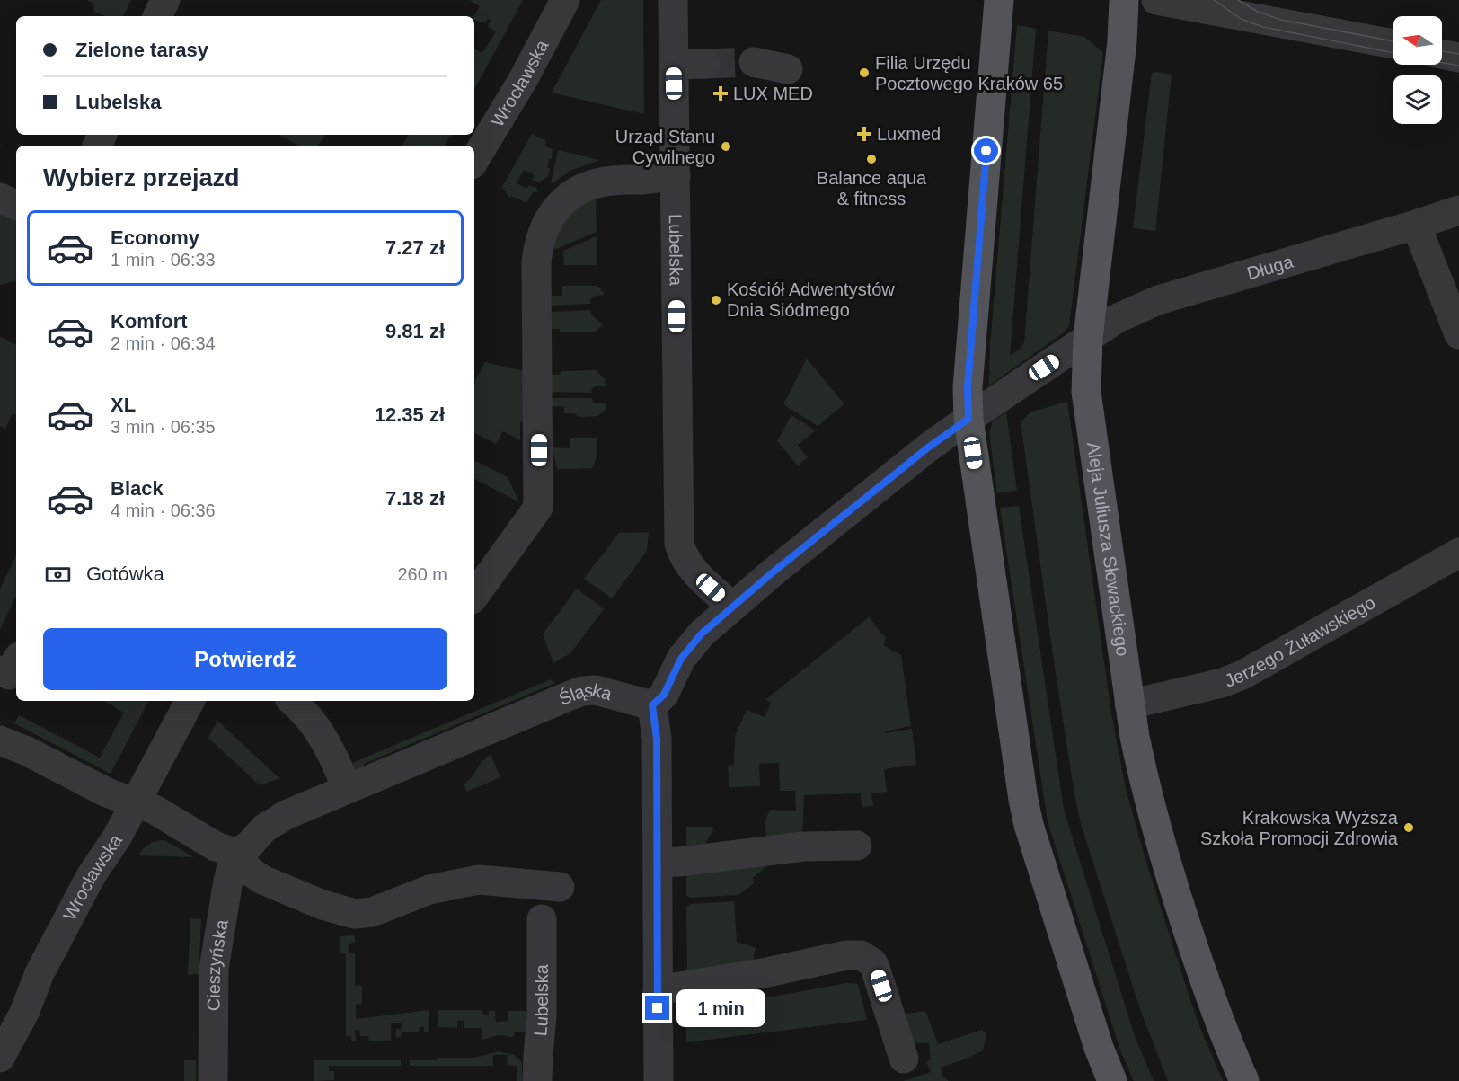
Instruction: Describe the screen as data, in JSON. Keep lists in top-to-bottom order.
{
  "streets": {
    "main road": ["Aleja Juliusza Słowackiego"],
    "street": [
      "Wrocławska",
      "Lubelska",
      "Długa",
      "Jerzego Żuławskiego",
      "Śląska",
      "Cieszyńska"
    ]
  },
  "crossings": [
    ["Długa", "Aleja Juliusza Słowackiego"],
    ["Aleja Juliusza Słowackiego", "Jerzego Żuławskiego"],
    ["Śląska", "Cieszyńska"]
  ],
  "places": {
    "other": [
      "Filia Urzędu Pocztowego Kraków 65",
      "Urząd Stanu Cywilnego",
      "Balance aqua & fitness",
      "Kościół Adwentystów Dnia Siódmego",
      "Krakowska Wyższa Szkoła Promocji Zdrowia"
    ],
    "health": ["LUX MED", "Luxmed"]
  },
  "north": "left",
  "page": {
    "banner": ["Zielone tarasy", "Lubelska"],
    "heading": "Wybierz przejazd",
    "list": [
      {
        "name": "Economy",
        "note": "1 min · 06:33",
        "value": "7.27 zł"
      },
      {
        "name": "Komfort",
        "note": "2 min · 06:34",
        "value": "9.81 zł"
      },
      {
        "name": "XL",
        "note": "3 min · 06:35",
        "value": "12.35 zł"
      },
      {
        "name": "Black",
        "note": "4 min · 06:36",
        "value": "7.18 zł"
      }
    ],
    "pay": ["Gotówka", "260 m"],
    "buttons": "Potwierdź",
    "bubble": "1 min"
  }
}
